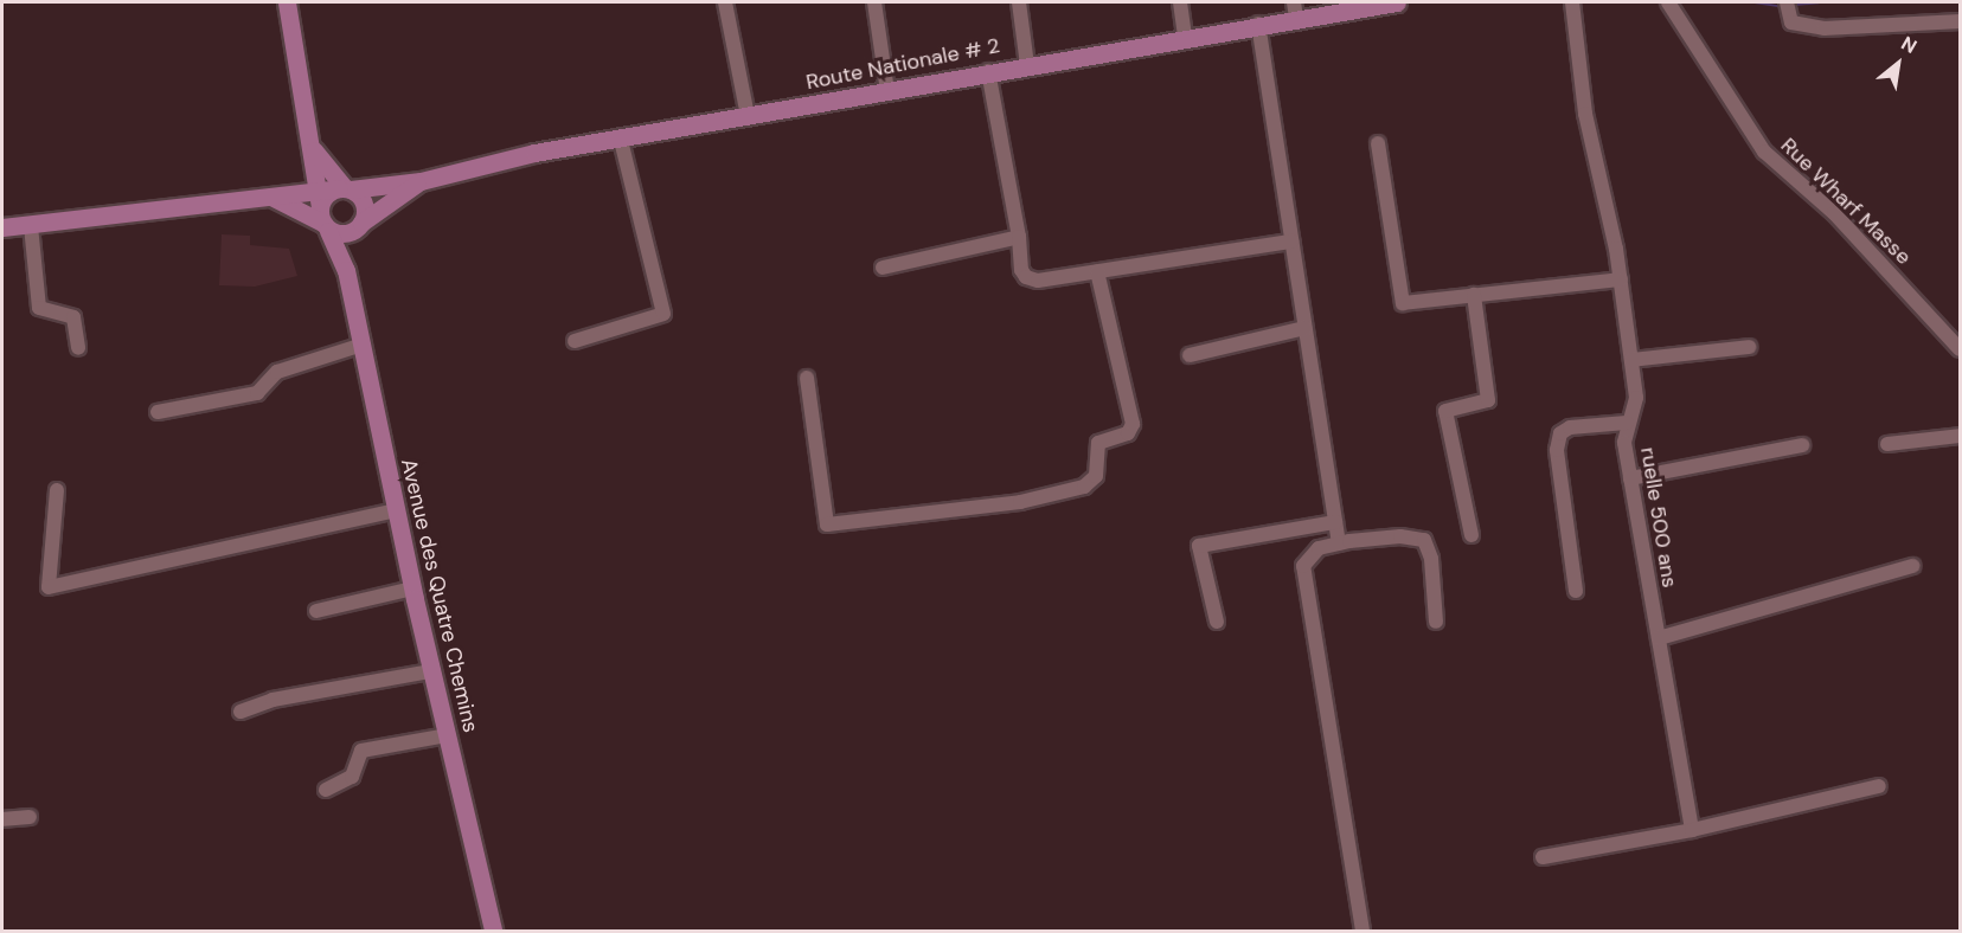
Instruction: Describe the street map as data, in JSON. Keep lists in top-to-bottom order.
{
  "streets": {
    "main road": ["Route Nationale # 2", "Avenue des Quatre Chemins"],
    "street": ["Rue Wharf Masse", "ruelle 500 ans"]
  },
  "crossings": [
    ["Route Nationale # 2", "Avenue des Quatre Chemins"]
  ],
  "north": "top right"
}
